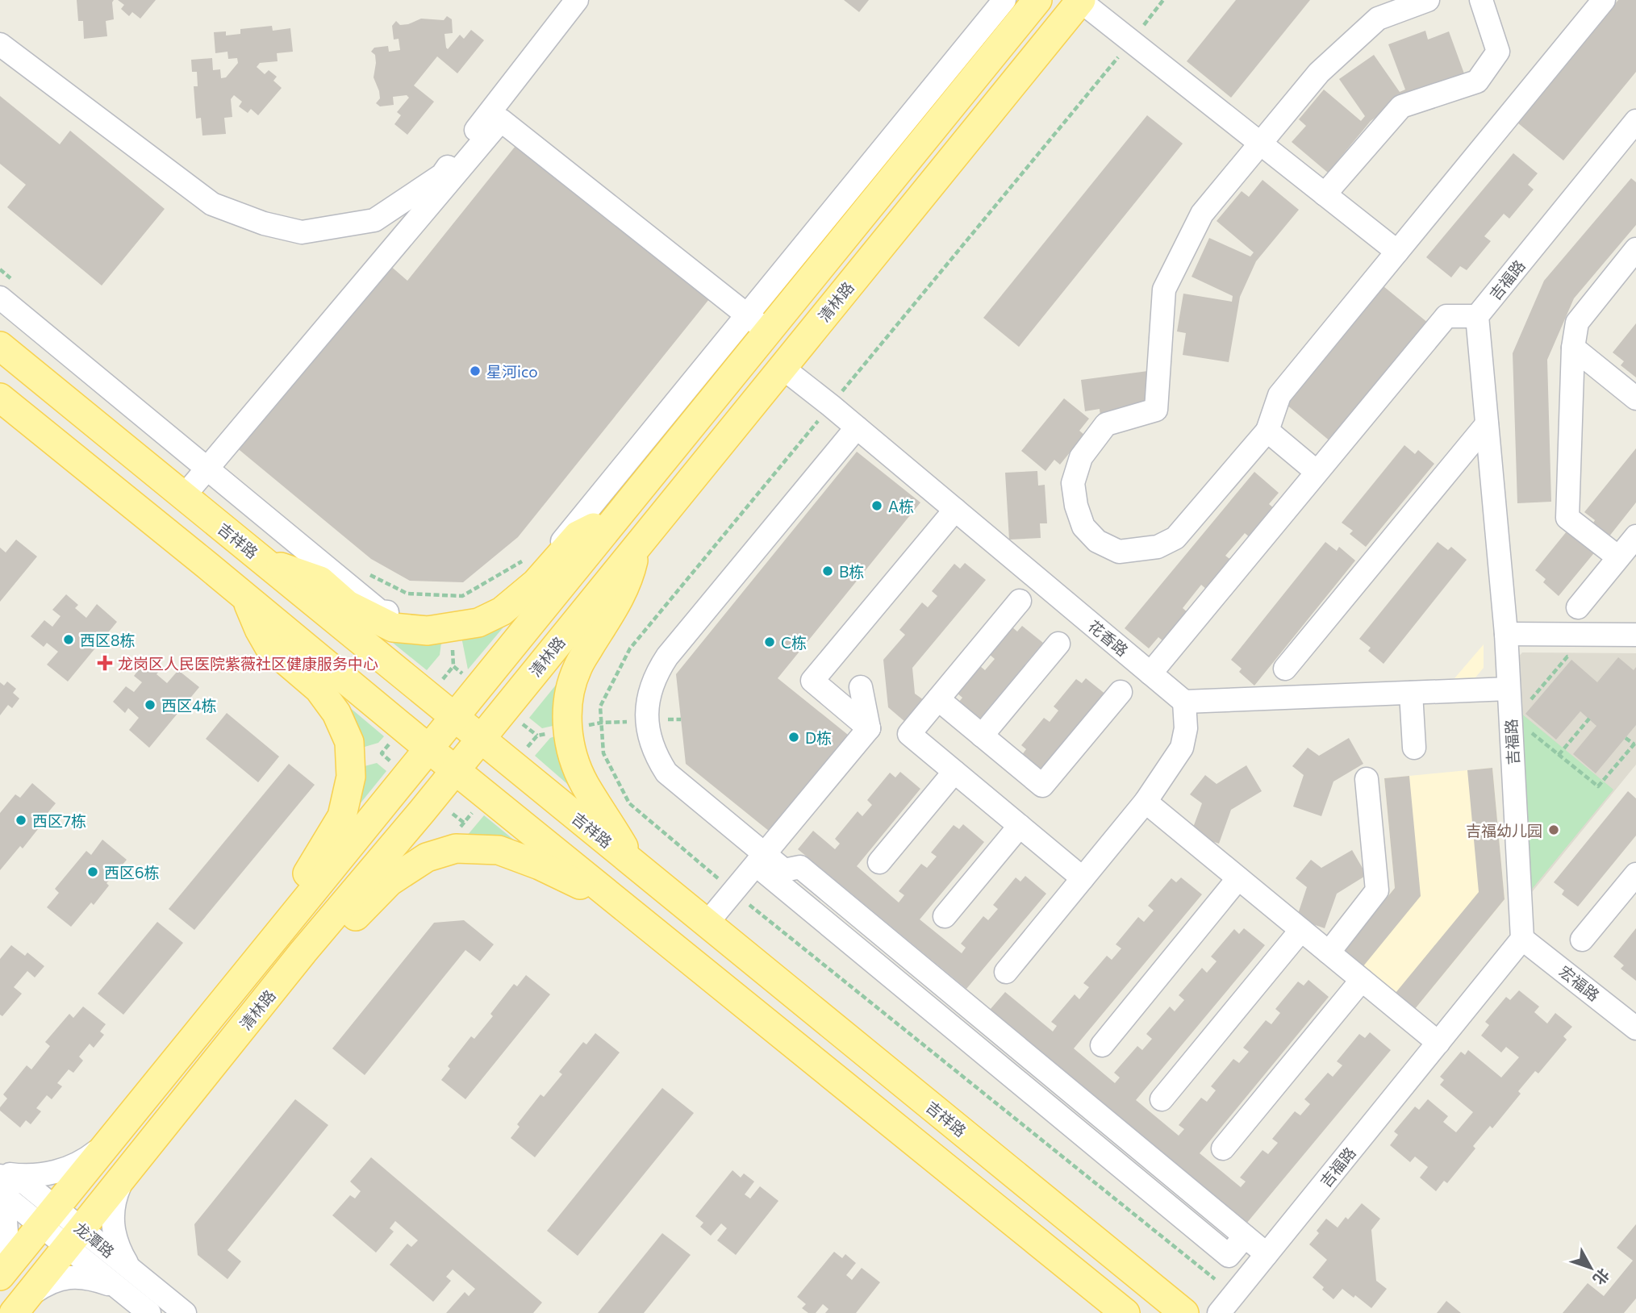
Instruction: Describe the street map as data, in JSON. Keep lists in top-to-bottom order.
{
  "streets": {
    "main road": ["清林路", "吉祥路"],
    "street": [
      "吉福路",
      "花香路",
      "宏福路",
      "龙潭路"
    ]
  },
  "crossings": [
    ["吉福路", "宏福路"],
    ["清林路", "吉祥路"],
    ["清林路", "花香路"],
    ["清林路", "龙潭路"]
  ],
  "places": {
    "other": [
      "星河ico",
      "A栋",
      "B栋",
      "西区8栋",
      "C栋",
      "西区4栋",
      "D栋",
      "西区7栋",
      "吉福幼儿园",
      "西区6栋"
    ],
    "health": ["龙岗区人民医院紫薇社区健康服务中心"]
  },
  "north": "bottom right"
}
